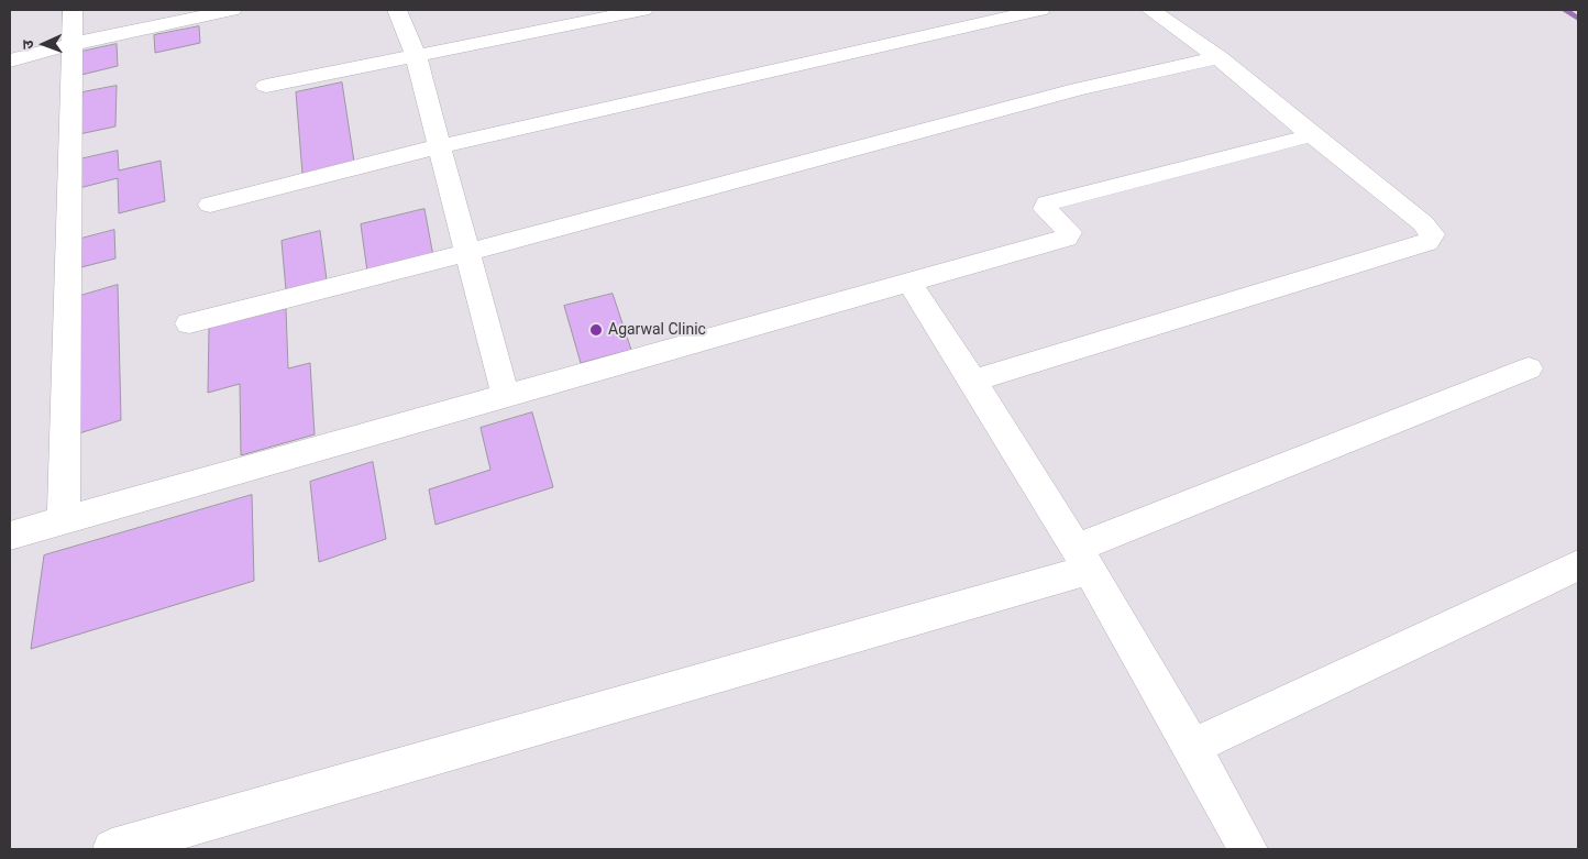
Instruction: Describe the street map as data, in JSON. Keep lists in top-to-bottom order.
{
  "places": ["Agarwal Clinic"],
  "north": "left"
}
